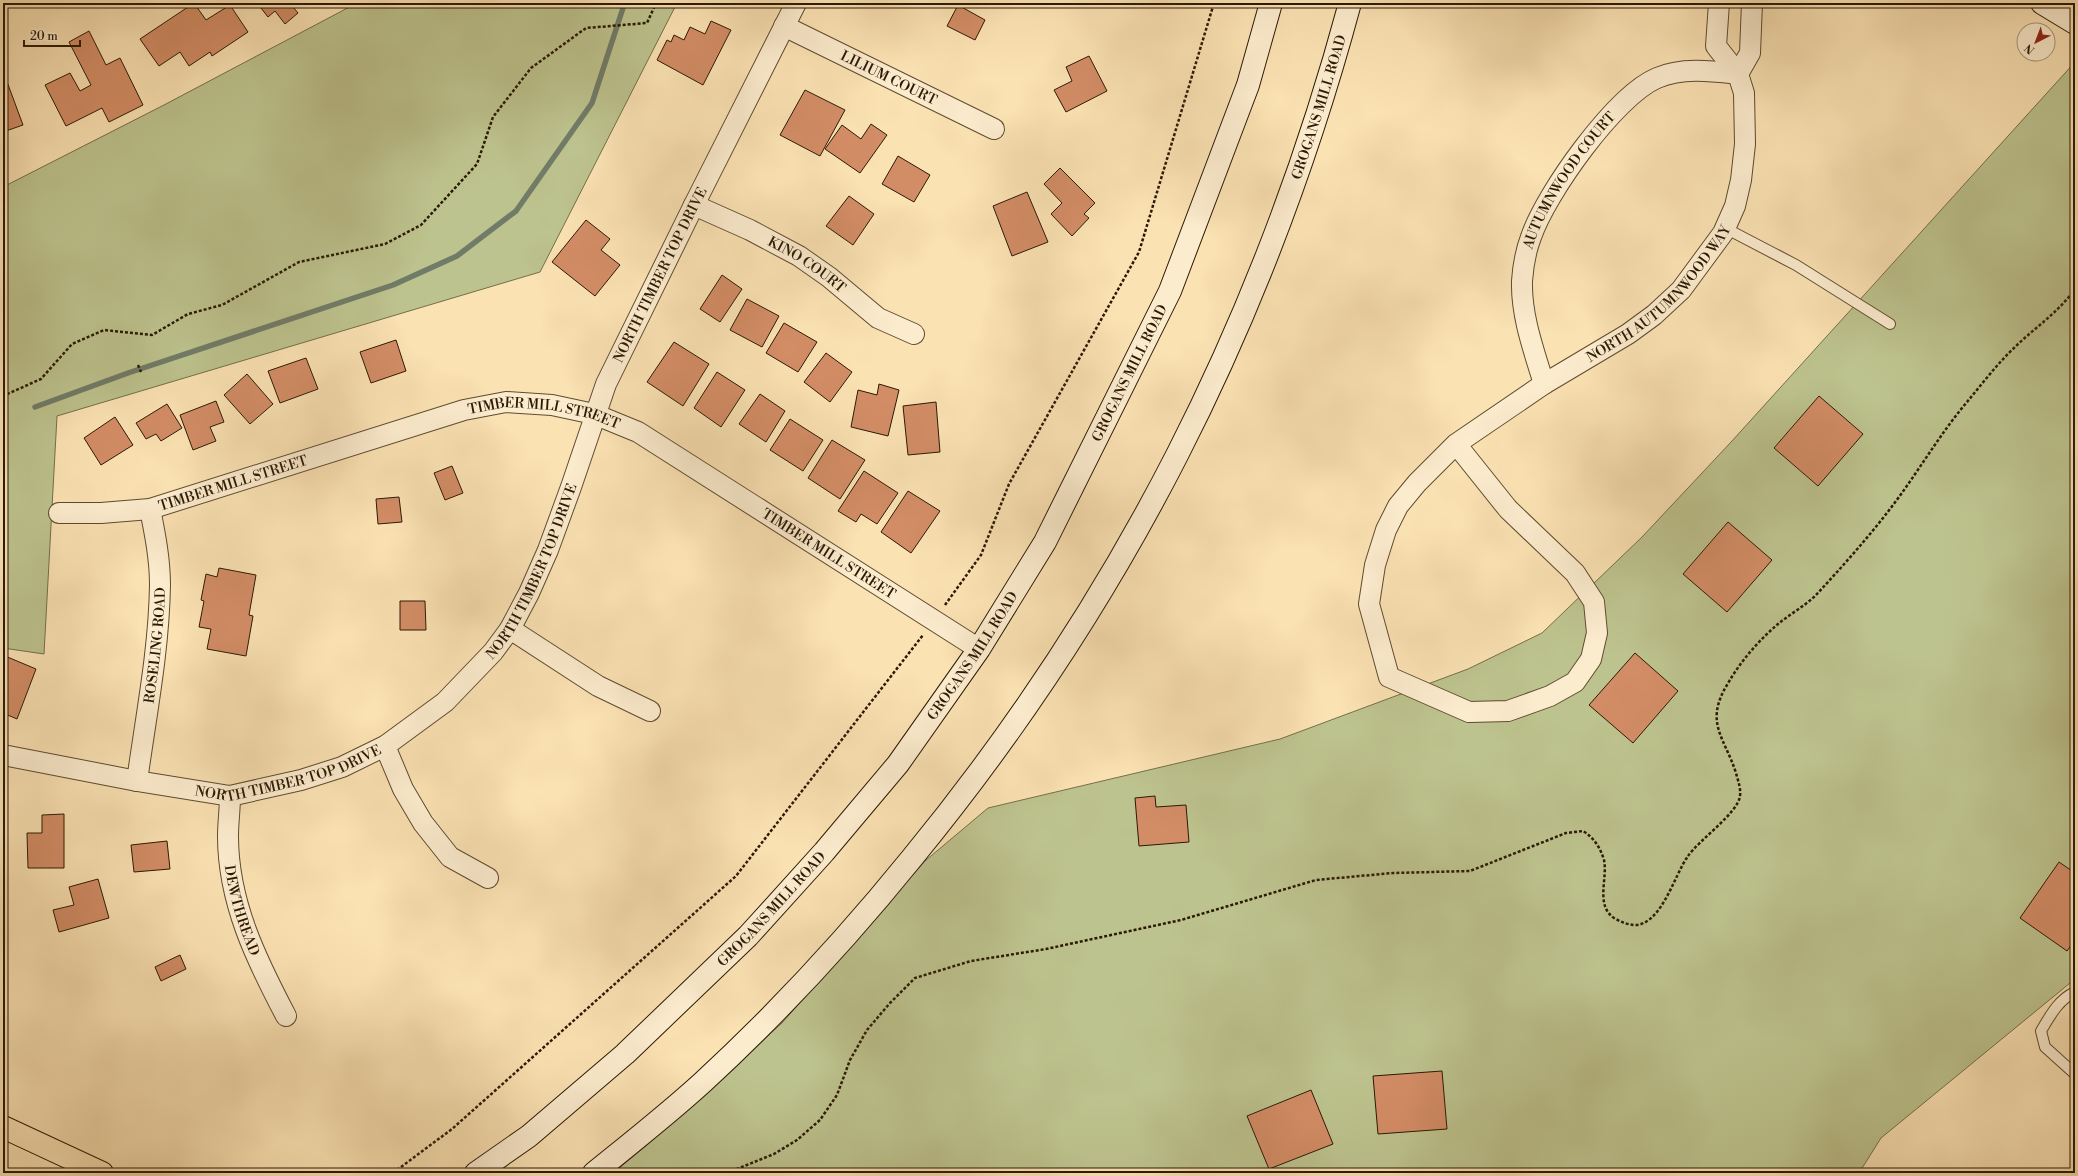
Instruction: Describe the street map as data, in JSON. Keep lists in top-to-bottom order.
{
  "streets": {
    "main road": ["GROGANS MILL ROAD"],
    "street": [
      "LILIUM COURT",
      "AUTUMNWOOD COURT",
      "KINO COURT",
      "NORTH TIMBER TOP DRIVE",
      "NORTH AUTUMNWOOD WAY",
      "TIMBER MILL STREET",
      "ROSELING ROAD",
      "DEWTHREAD"
    ]
  },
  "crossings": [
    ["LILIUM COURT", "NORTH TIMBER TOP DRIVE"],
    ["GROGANS MILL ROAD", "TIMBER MILL STREET"],
    ["AUTUMNWOOD COURT", "NORTH AUTUMNWOOD WAY"],
    ["KINO COURT", "NORTH TIMBER TOP DRIVE"],
    ["NORTH TIMBER TOP DRIVE", "TIMBER MILL STREET"],
    ["NORTH TIMBER TOP DRIVE", "ROSELING ROAD"],
    ["NORTH TIMBER TOP DRIVE", "DEWTHREAD"],
    ["TIMBER MILL STREET", "ROSELING ROAD"]
  ],
  "scale_bar": "20 m",
  "north": "bottom left"
}
